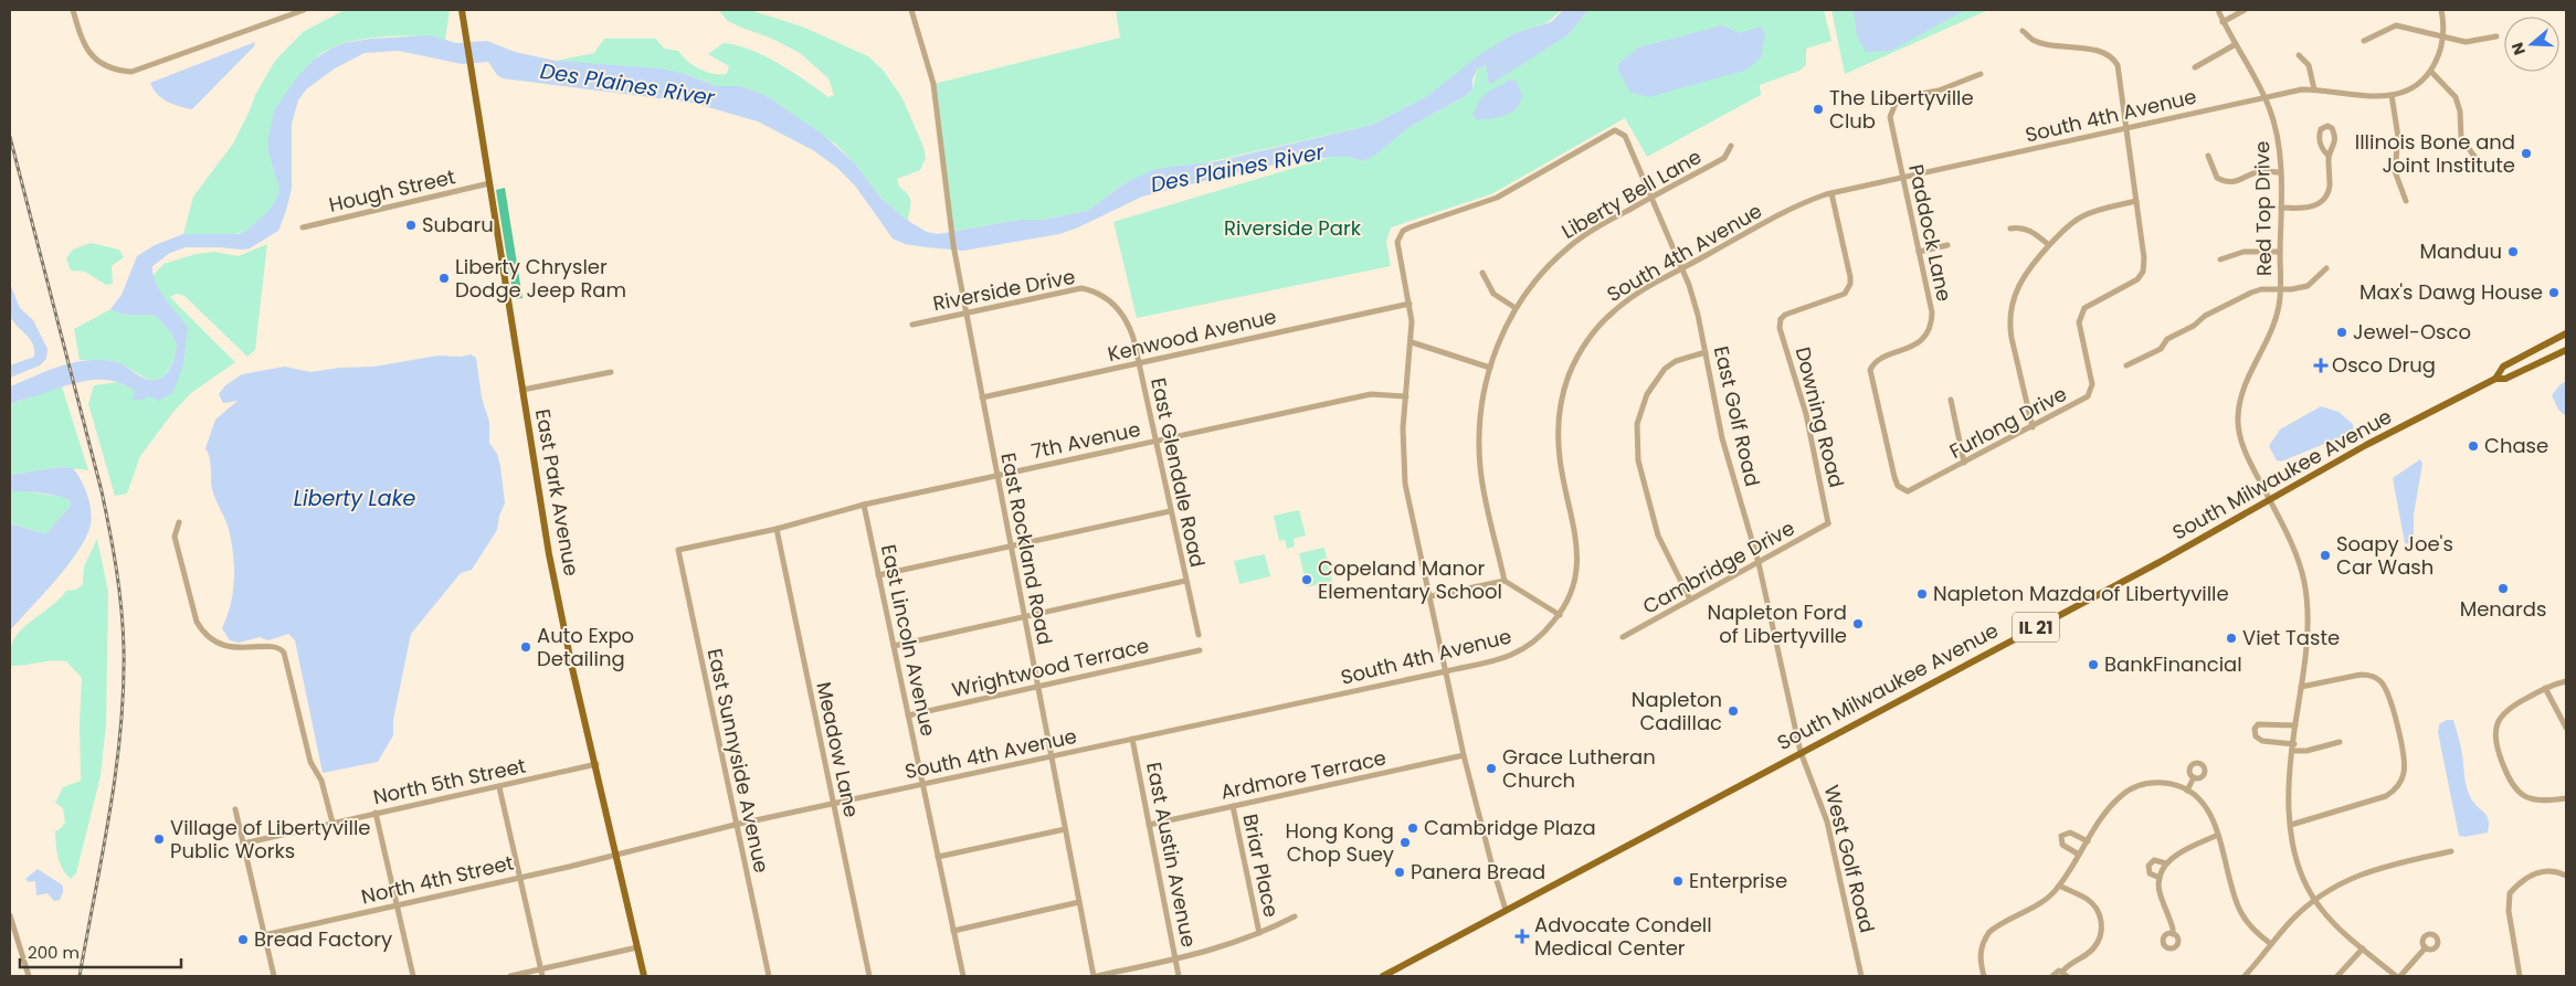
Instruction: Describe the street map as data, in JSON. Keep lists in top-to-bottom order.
{
  "streets": {
    "main road": ["South Milwaukee Avenue", "East Park Avenue", "IL 21"],
    "street": [
      "South 4th Avenue",
      "Hough Street",
      "Liberty Bell Lane",
      "Red Top Drive",
      "Paddock Lane",
      "Riverside Drive",
      "Kenwood Avenue",
      "East Golf Road",
      "Downing Road",
      "Furlong Drive",
      "7th Avenue",
      "East Glendale Road",
      "East Rockland Road",
      "Cambridge Drive",
      "East Lincoln Avenue",
      "Wrightwood Terrace",
      "Meadow Lane",
      "East Sunnyside Avenue",
      "Ardmore Terrace",
      "North 5th Street",
      "East Austin Avenue",
      "West Golf Road",
      "Briar Place",
      "North 4th Street"
    ]
  },
  "crossings": [
    ["South 4th Avenue", "Red Top Drive"],
    ["South 4th Avenue", "Paddock Lane"],
    ["South 4th Avenue", "East Golf Road"],
    ["South 4th Avenue", "Downing Road"],
    ["South 4th Avenue", "Furlong Drive"],
    ["South 4th Avenue", "East Park Avenue"],
    ["South 4th Avenue", "East Rockland Road"],
    ["South 4th Avenue", "East Lincoln Avenue"],
    ["South 4th Avenue", "Meadow Lane"],
    ["South 4th Avenue", "East Sunnyside Avenue"],
    ["South 4th Avenue", "East Austin Avenue"],
    ["South 4th Avenue", "North 4th Street"],
    ["Hough Street", "East Park Avenue"],
    ["Liberty Bell Lane", "East Golf Road"],
    ["Red Top Drive", "South Milwaukee Avenue"],
    ["Paddock Lane", "Furlong Drive"],
    ["Riverside Drive", "East Glendale Road"],
    ["Riverside Drive", "East Rockland Road"],
    ["Kenwood Avenue", "East Golf Road"],
    ["Kenwood Avenue", "East Glendale Road"],
    ["Kenwood Avenue", "East Rockland Road"],
    ["East Golf Road", "South Milwaukee Avenue"],
    ["East Golf Road", "Cambridge Drive"],
    ["East Golf Road", "West Golf Road"],
    ["Downing Road", "Cambridge Drive"],
    ["7th Avenue", "East Glendale Road"],
    ["7th Avenue", "East Rockland Road"],
    ["7th Avenue", "East Lincoln Avenue"],
    ["7th Avenue", "Meadow Lane"],
    ["7th Avenue", "East Sunnyside Avenue"],
    ["South Milwaukee Avenue", "West Golf Road"],
    ["East Park Avenue", "North 5th Street"],
    ["East Park Avenue", "North 4th Street"],
    ["East Rockland Road", "Wrightwood Terrace"],
    ["East Lincoln Avenue", "Wrightwood Terrace"],
    ["Ardmore Terrace", "East Austin Avenue"],
    ["Ardmore Terrace", "Briar Place"]
  ],
  "water": ["Des Plaines River", "Liberty Lake"],
  "parks": ["Riverside Park"],
  "places": {
    "other": [
      "The Libertyville Club",
      "Illinois Bone and Joint Institute",
      "Subaru",
      "Manduu",
      "Liberty Chrysler Dodge Jeep Ram",
      "Max's Dawg House",
      "Jewel-Osco",
      "Chase",
      "Soapy Joe's Car Wash",
      "Copeland Manor Elementary School",
      "Menards",
      "Napleton Mazda of Libertyville",
      "Napleton Ford of Libertyville",
      "Viet Taste",
      "Auto Expo Detailing",
      "BankFinancial",
      "Napleton Cadillac",
      "Grace Lutheran Church",
      "Cambridge Plaza",
      "Village of Libertyville Public Works",
      "Hong Kong Chop Suey",
      "Panera Bread",
      "Enterprise",
      "Bread Factory"
    ],
    "health": ["Osco Drug", "Advocate Condell Medical Center"]
  },
  "scale_bar": "200 m",
  "north": "left"
}
